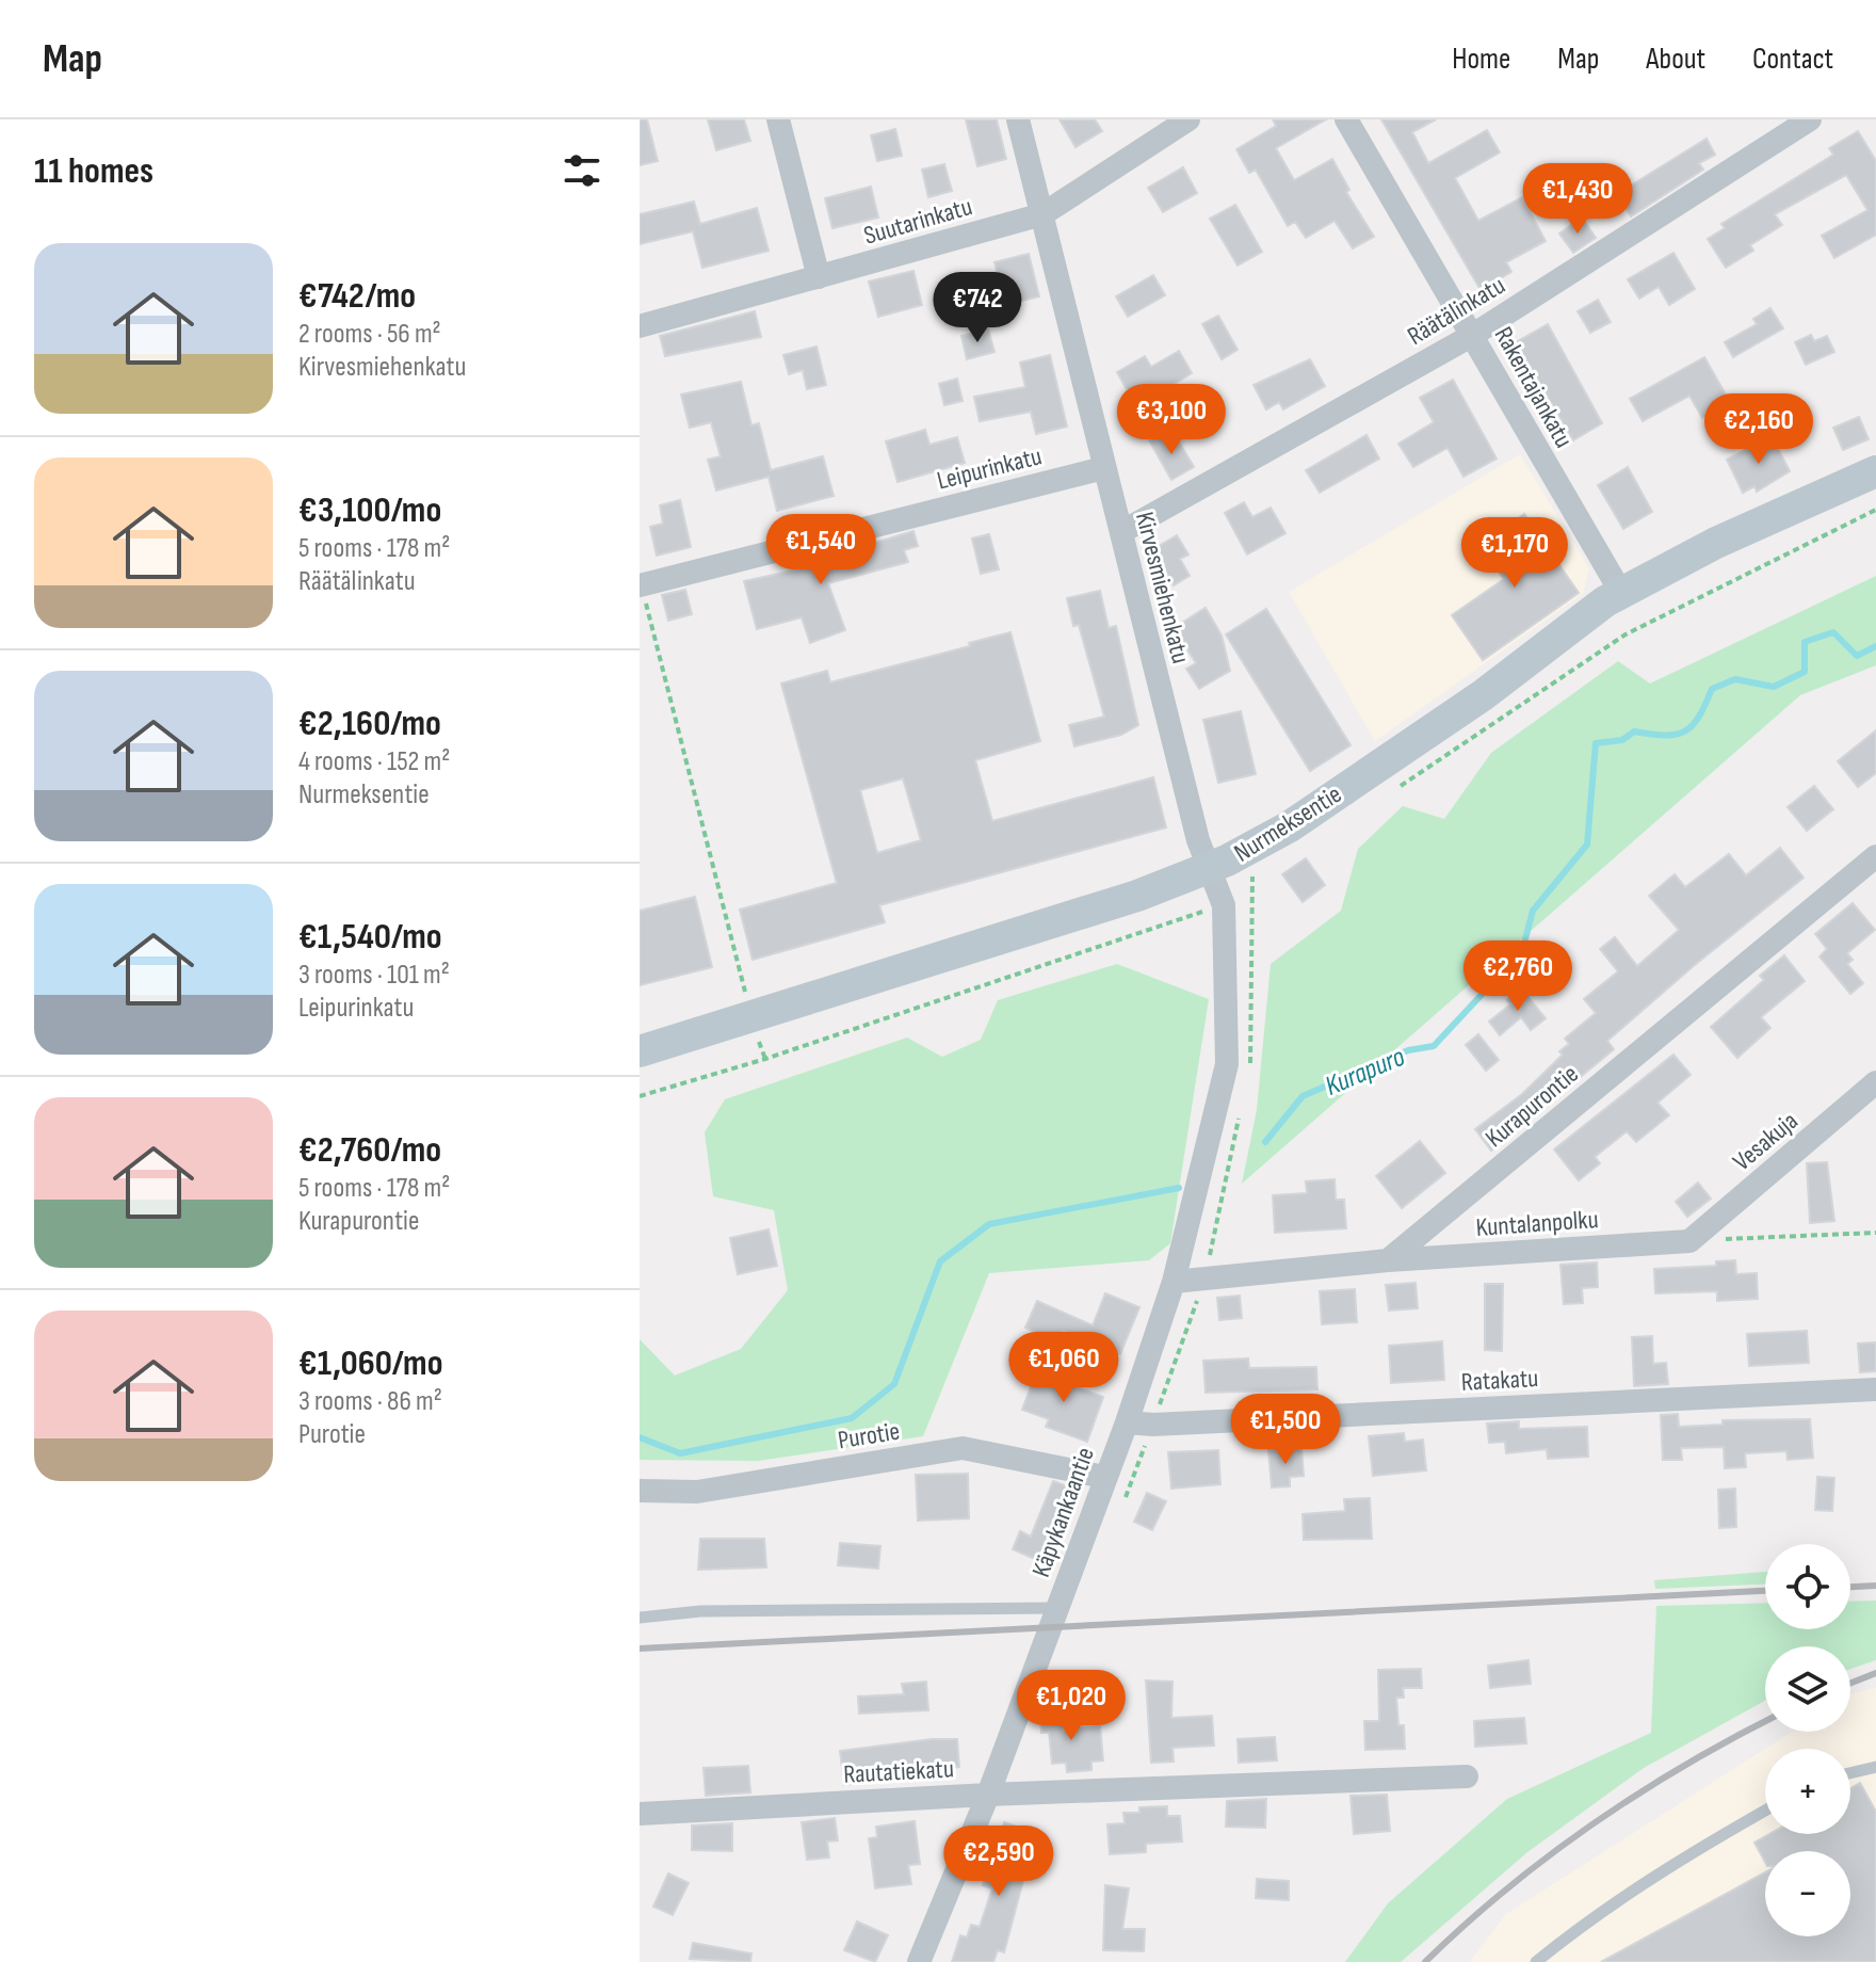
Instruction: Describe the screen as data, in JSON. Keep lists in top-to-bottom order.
{
  "streets": {
    "street": [
      "Suutarinkatu",
      "Räätälinkatu",
      "Rakentajankatu",
      "Leipurinkatu",
      "Kirvesmiehenkatu",
      "Nurmeksentie",
      "Kurapurontie",
      "Vesakuja",
      "Kuntalanpolku",
      "Ratakatu",
      "Purotie",
      "Käpykankaantie",
      "Rautatiekatu"
    ]
  },
  "crossings": [
    ["Suutarinkatu", "Kirvesmiehenkatu"],
    ["Räätälinkatu", "Rakentajankatu"],
    ["Räätälinkatu", "Kirvesmiehenkatu"],
    ["Rakentajankatu", "Nurmeksentie"],
    ["Leipurinkatu", "Kirvesmiehenkatu"],
    ["Kirvesmiehenkatu", "Nurmeksentie"],
    ["Kirvesmiehenkatu", "Käpykankaantie"],
    ["Nurmeksentie", "Käpykankaantie"],
    ["Kurapurontie", "Kuntalanpolku"],
    ["Vesakuja", "Kuntalanpolku"],
    ["Ratakatu", "Käpykankaantie"],
    ["Purotie", "Käpykankaantie"],
    ["Käpykankaantie", "Rautatiekatu"]
  ],
  "water": ["Kurapuro"],
  "page": {
    "header": "Map",
    "nav": [
      "Home",
      "Map",
      "About",
      "Contact"
    ],
    "heading": "11 homes",
    "price": [
      "€1,430",
      "€742",
      "€3,100",
      "€2,160",
      "€1,540",
      "€1,170",
      "€2,760",
      "€1,060",
      "€1,500",
      "€1,020",
      "€2,590"
    ],
    "list": [
      {
        "name": "€742/mo",
        "note": "2 rooms · 56 m² · Kirvesmiehenkatu"
      },
      {
        "name": "€3,100/mo",
        "note": "5 rooms · 178 m² · Räätälinkatu"
      },
      {
        "name": "€2,160/mo",
        "note": "4 rooms · 152 m² · Nurmeksentie"
      },
      {
        "name": "€1,540/mo",
        "note": "3 rooms · 101 m² · Leipurinkatu"
      },
      {
        "name": "€2,760/mo",
        "note": "5 rooms · 178 m² · Kurapurontie"
      },
      {
        "name": "€1,060/mo",
        "note": "3 rooms · 86 m² · Purotie"
      }
    ],
    "map_buttons": ["+", "−"]
  }
}
